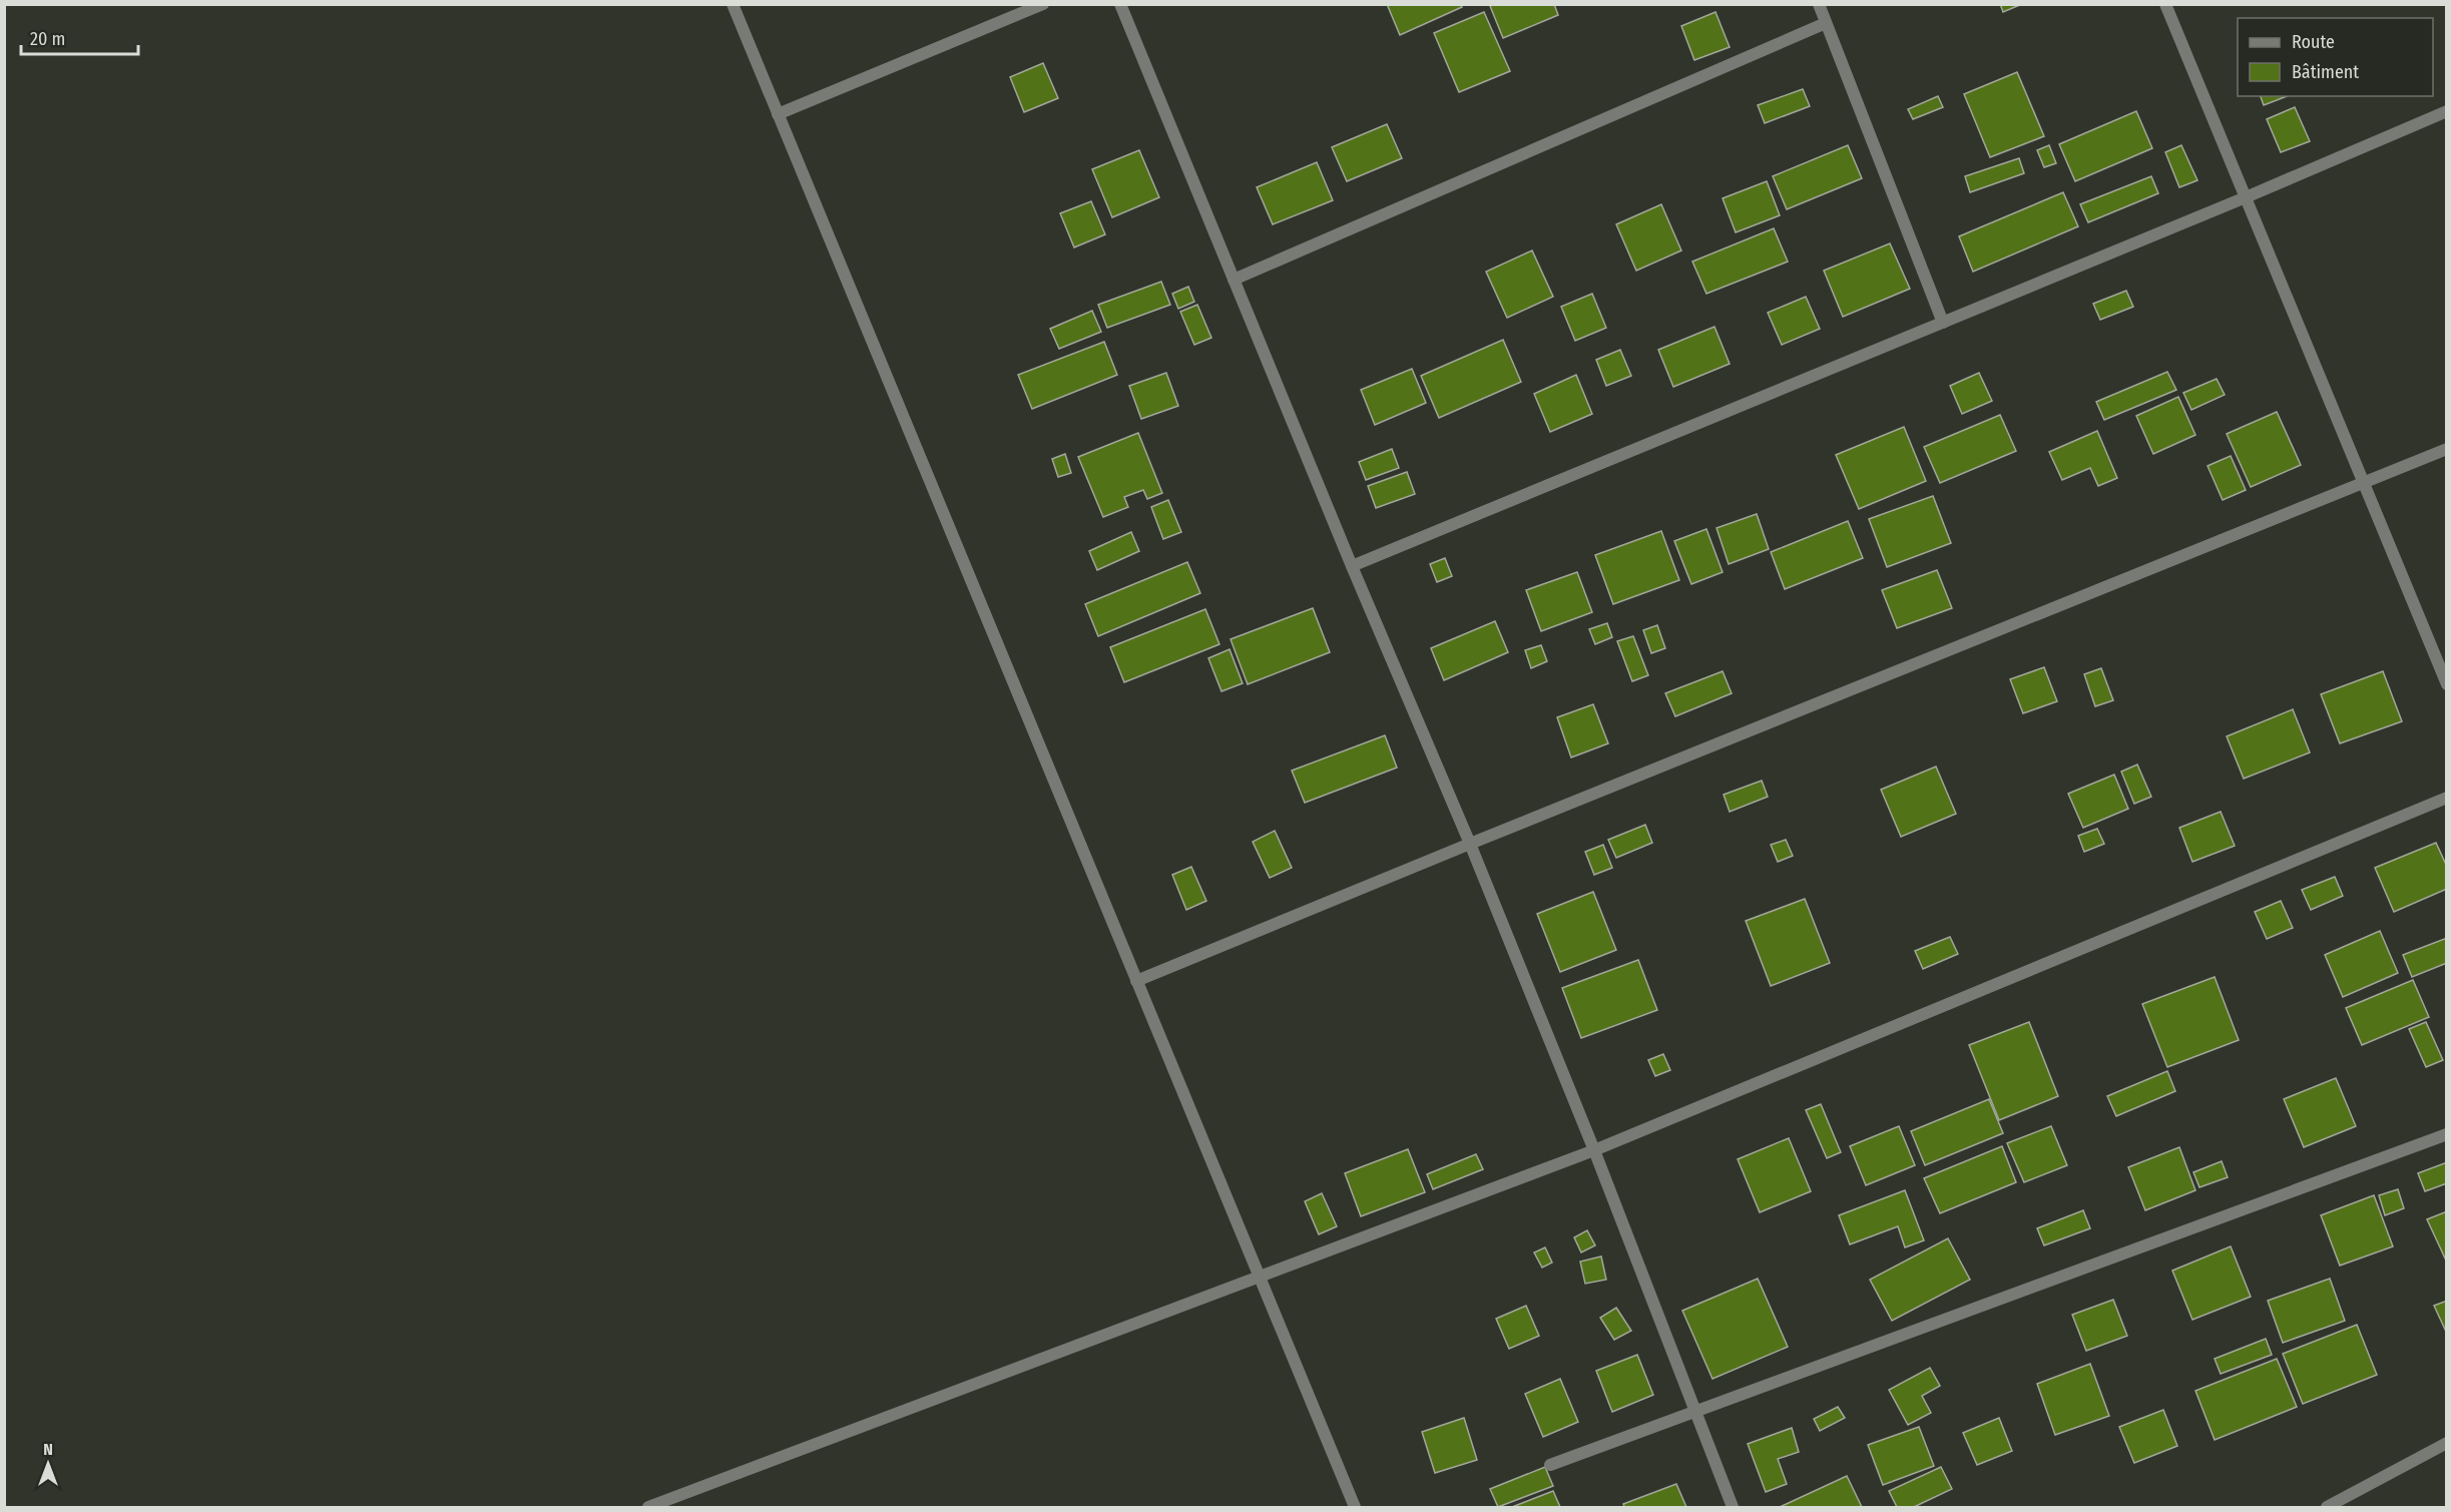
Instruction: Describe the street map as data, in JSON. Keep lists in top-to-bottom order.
{
  "legend": ["Route", "Bâtiment"],
  "scale_bar": "20 m",
  "north": "top"
}
